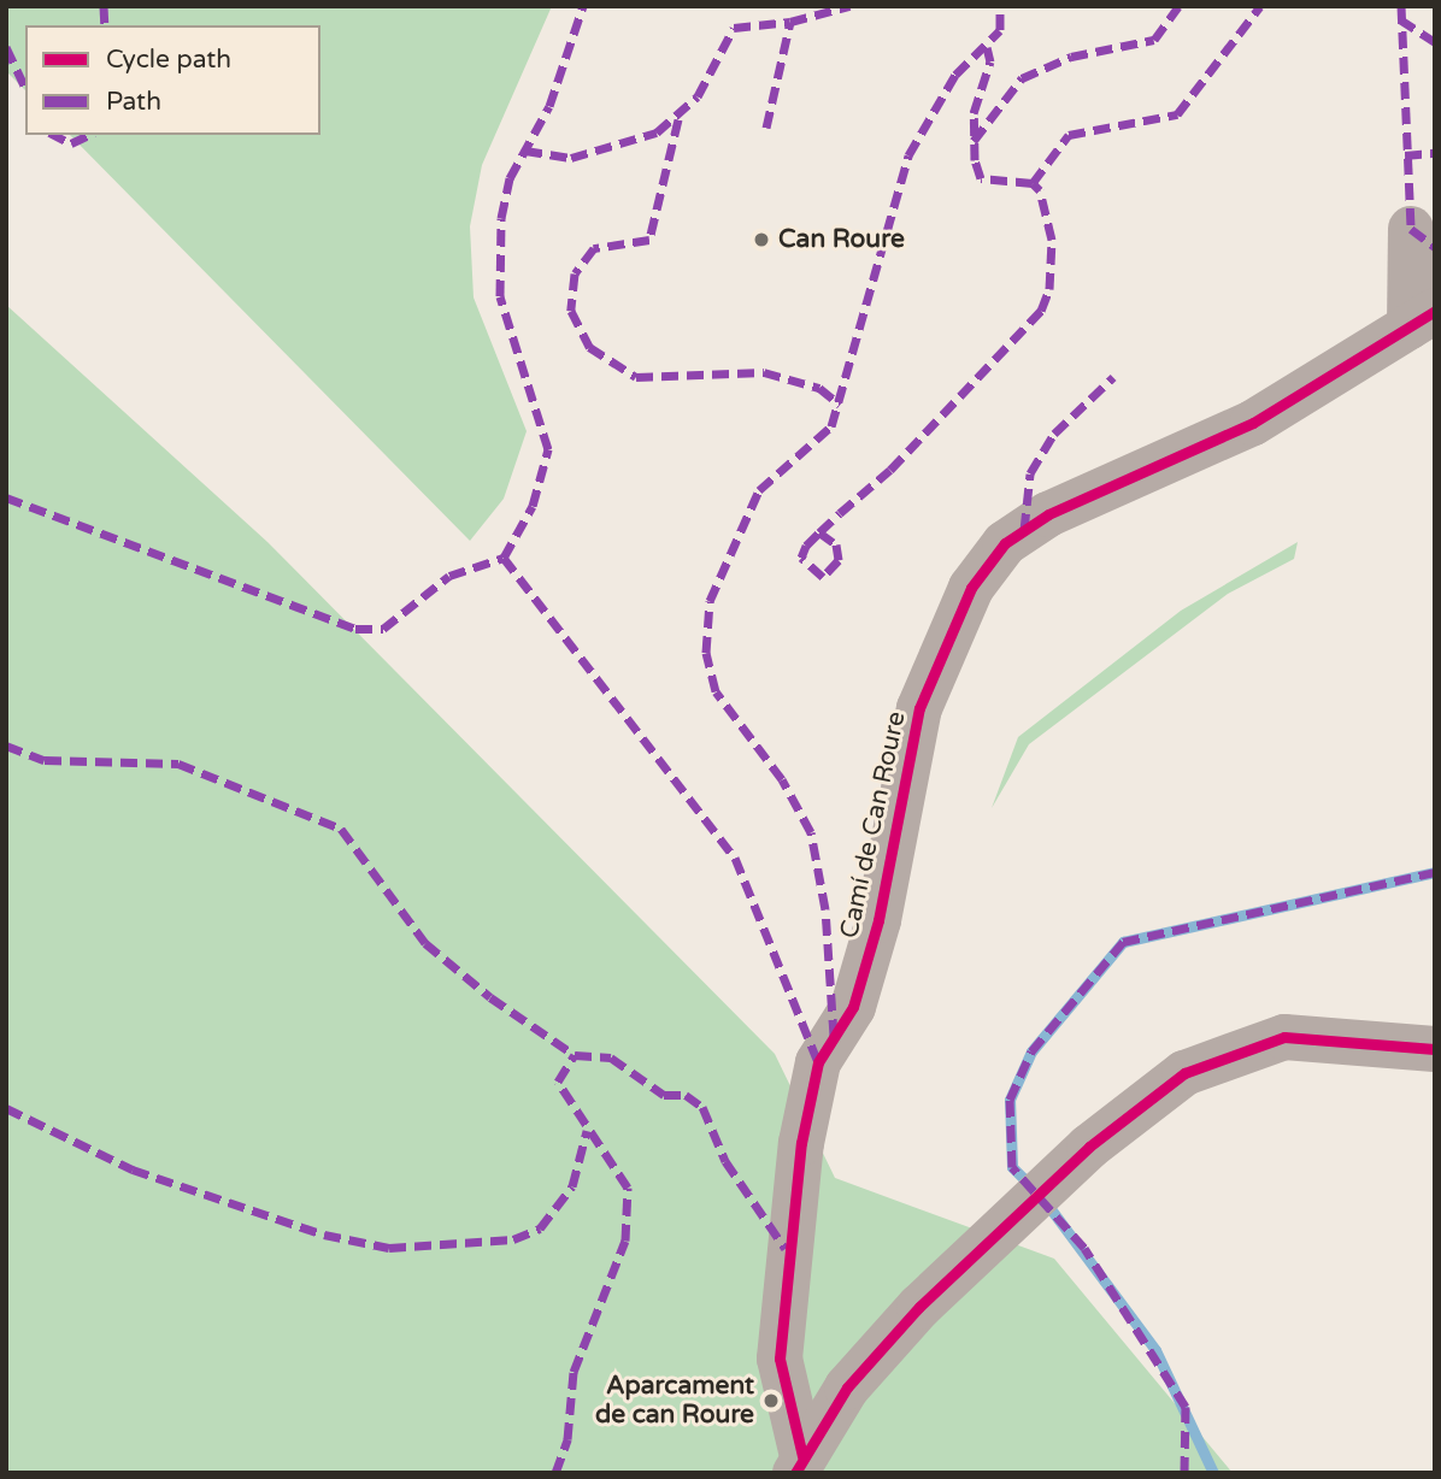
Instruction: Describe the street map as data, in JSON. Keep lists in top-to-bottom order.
{
  "streets": {
    "street": ["Camí de Can Roure"]
  },
  "places": ["Can Roure", "Aparcament de can Roure"],
  "legend": ["Cycle path", "Path"]
}
